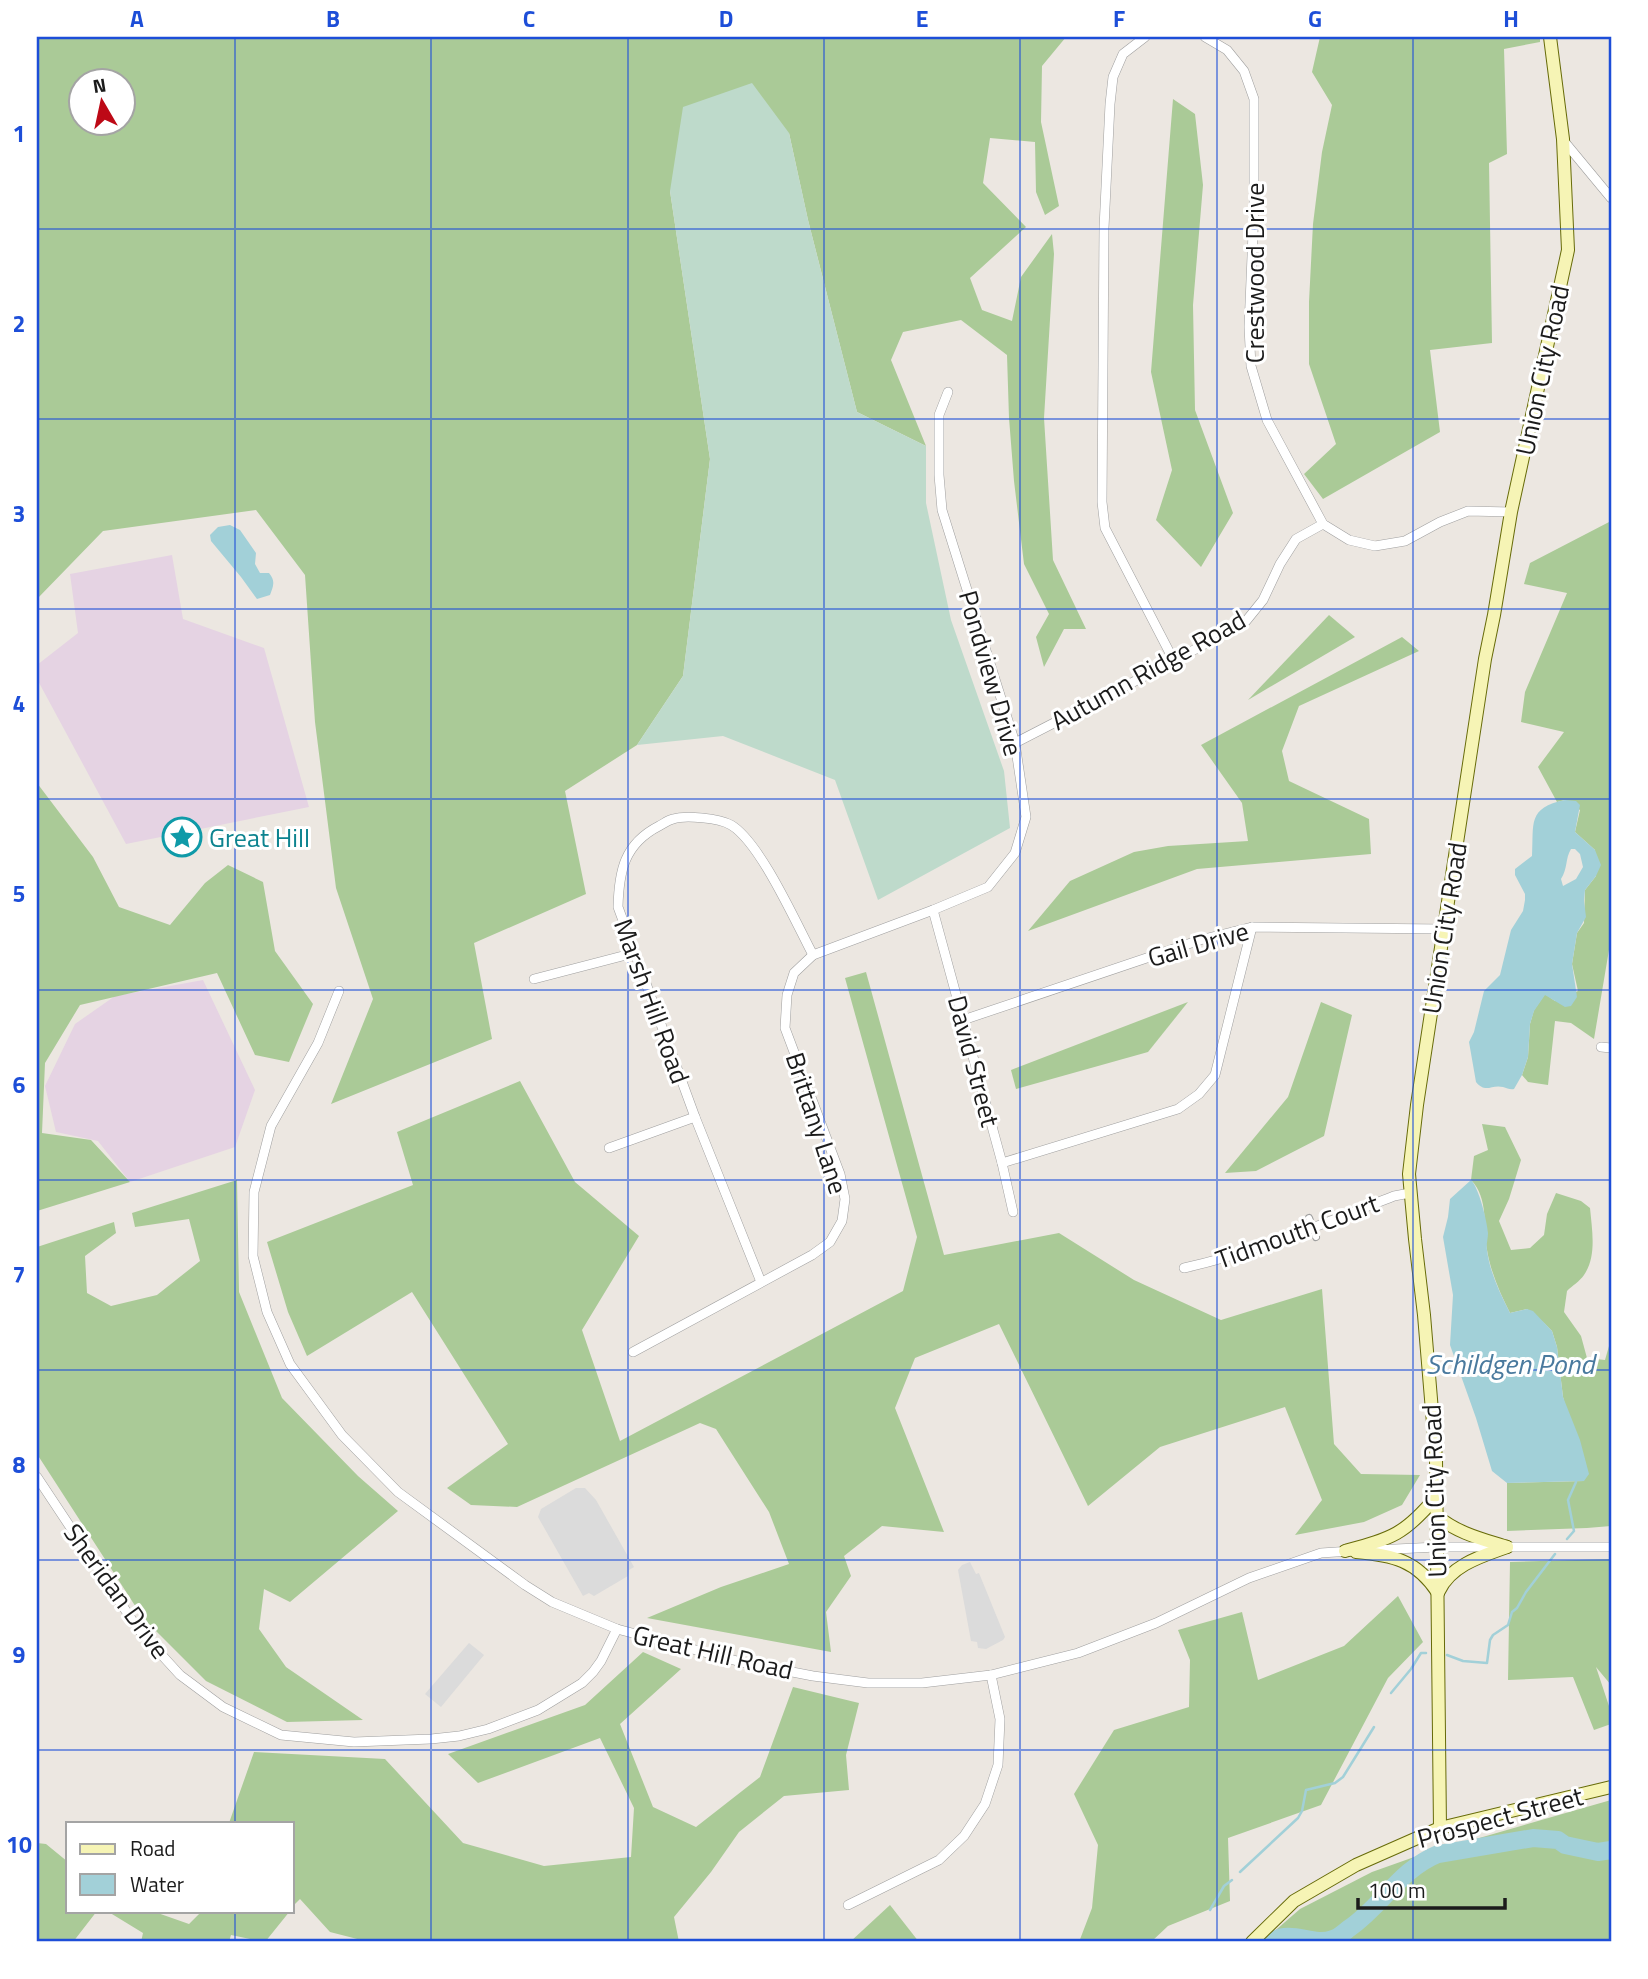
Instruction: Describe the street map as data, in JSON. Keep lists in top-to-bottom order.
{
  "streets": {
    "main road": ["Union City Road", "Prospect Street"],
    "street": [
      "Crestwood Drive",
      "Autumn Ridge Road",
      "Pondview Drive",
      "Gail Drive",
      "Marsh Hill Road",
      "David Street",
      "Brittany Lane",
      "Tidmouth Court",
      "Sheridan Drive",
      "Great Hill Road"
    ]
  },
  "crossings": [
    ["Crestwood Drive", "Autumn Ridge Road"],
    ["Union City Road", "Gail Drive"],
    ["Union City Road", "Tidmouth Court"],
    ["Union City Road", "Great Hill Road"],
    ["Union City Road", "Prospect Street"],
    ["Autumn Ridge Road", "Pondview Drive"],
    ["Pondview Drive", "David Street"],
    ["Gail Drive", "David Street"],
    ["Marsh Hill Road", "Brittany Lane"],
    ["Sheridan Drive", "Great Hill Road"]
  ],
  "water": ["Schildgen Pond"],
  "places": {
    "place": ["Great Hill"]
  },
  "legend": ["Road", "Water"],
  "scale_bar": "100 m",
  "north": "top",
  "grid": {
    "columns": [
      "A",
      "B",
      "C",
      "D",
      "E",
      "F",
      "G",
      "H"
    ],
    "rows": [
      "1",
      "2",
      "3",
      "4",
      "5",
      "6",
      "7",
      "8",
      "9",
      "10"
    ]
  }
}
